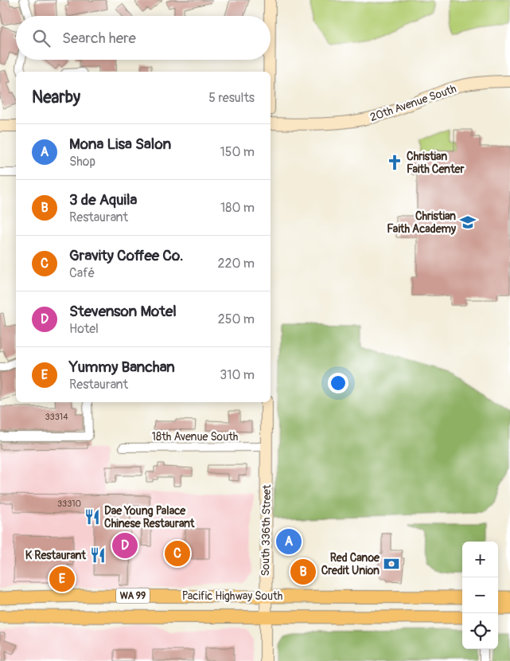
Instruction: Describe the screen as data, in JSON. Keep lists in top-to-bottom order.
{
  "streets": {
    "main road": [
      "20th Avenue South",
      "South 336th Street",
      "WA 99",
      "Pacific Highway South"
    ],
    "street": ["18th Avenue South"]
  },
  "crossings": [
    ["18th Avenue South", "South 336th Street"],
    ["South 336th Street", "Pacific Highway South"]
  ],
  "places": {
    "church": ["Christian Faith Center"],
    "school or university": ["Christian Faith Academy"],
    "restaurant": ["Dae Young Palace Chinese Restaurant", "K Restaurant"],
    "bank": ["Red Canoe Credit Union"]
  },
  "house_numbers": ["33314", "33310"],
  "page": {
    "search": "Search here",
    "heading": ["Nearby", "5 results"],
    "list": [
      {
        "mark": "A",
        "name": "Mona Lisa Salon",
        "note": "Shop",
        "value": "150 m"
      },
      {
        "mark": "B",
        "name": "3 de Aquila",
        "note": "Restaurant",
        "value": "180 m"
      },
      {
        "mark": "C",
        "name": "Gravity Coffee Co.",
        "note": "Café",
        "value": "220 m"
      },
      {
        "mark": "D",
        "name": "Stevenson Motel",
        "note": "Hotel",
        "value": "250 m"
      },
      {
        "mark": "E",
        "name": "Yummy Banchan",
        "note": "Restaurant",
        "value": "310 m"
      }
    ],
    "pins": [
      "A",
      "D",
      "C",
      "B",
      "E"
    ],
    "map_buttons": ["+", "−"]
  }
}
